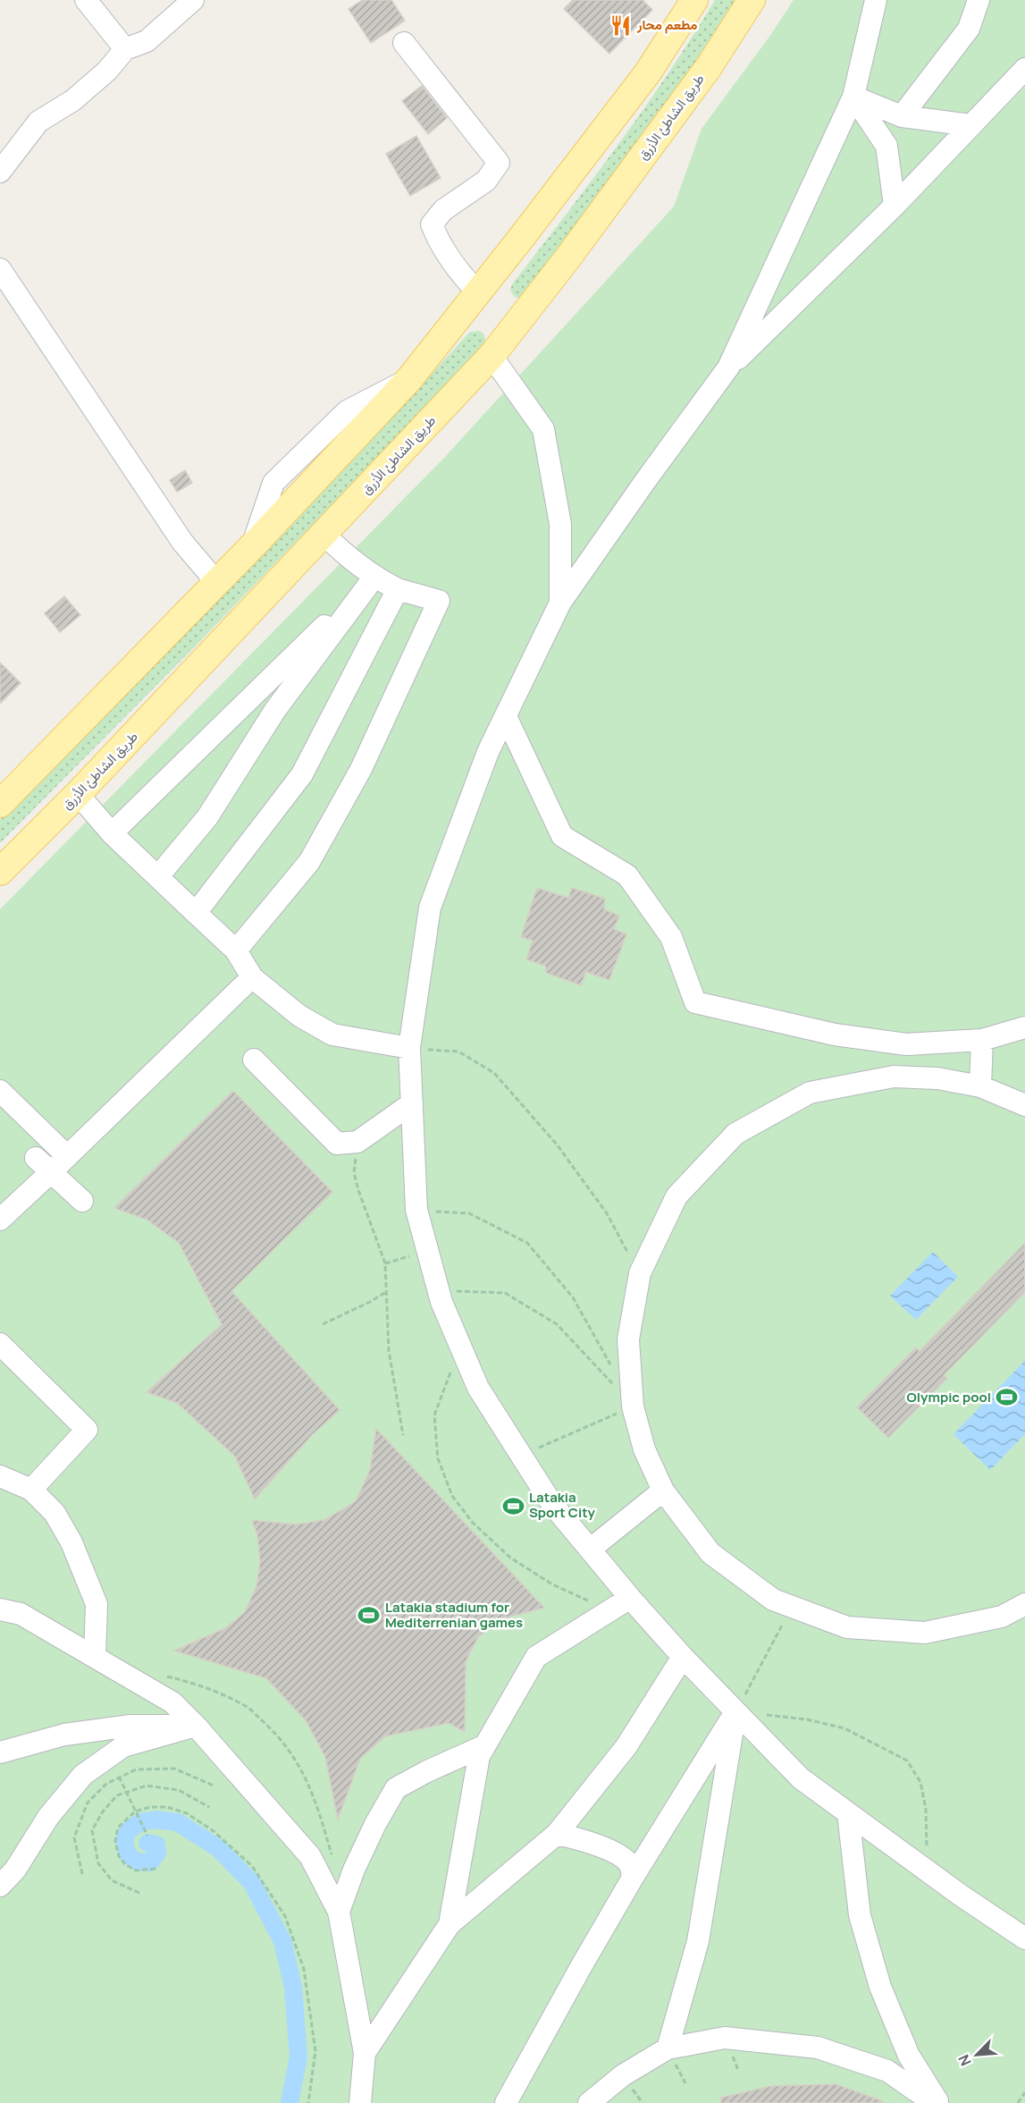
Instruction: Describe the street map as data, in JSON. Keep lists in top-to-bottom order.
{
  "streets": {
    "main road": ["طريق الشاطئ الأزرق"]
  },
  "places": {
    "restaurant": ["مطعم محار"],
    "sports": ["Olympic pool", "Latakia Sport City", "Latakia stadium for Mediterrenian games"]
  },
  "north": "bottom left"
}
